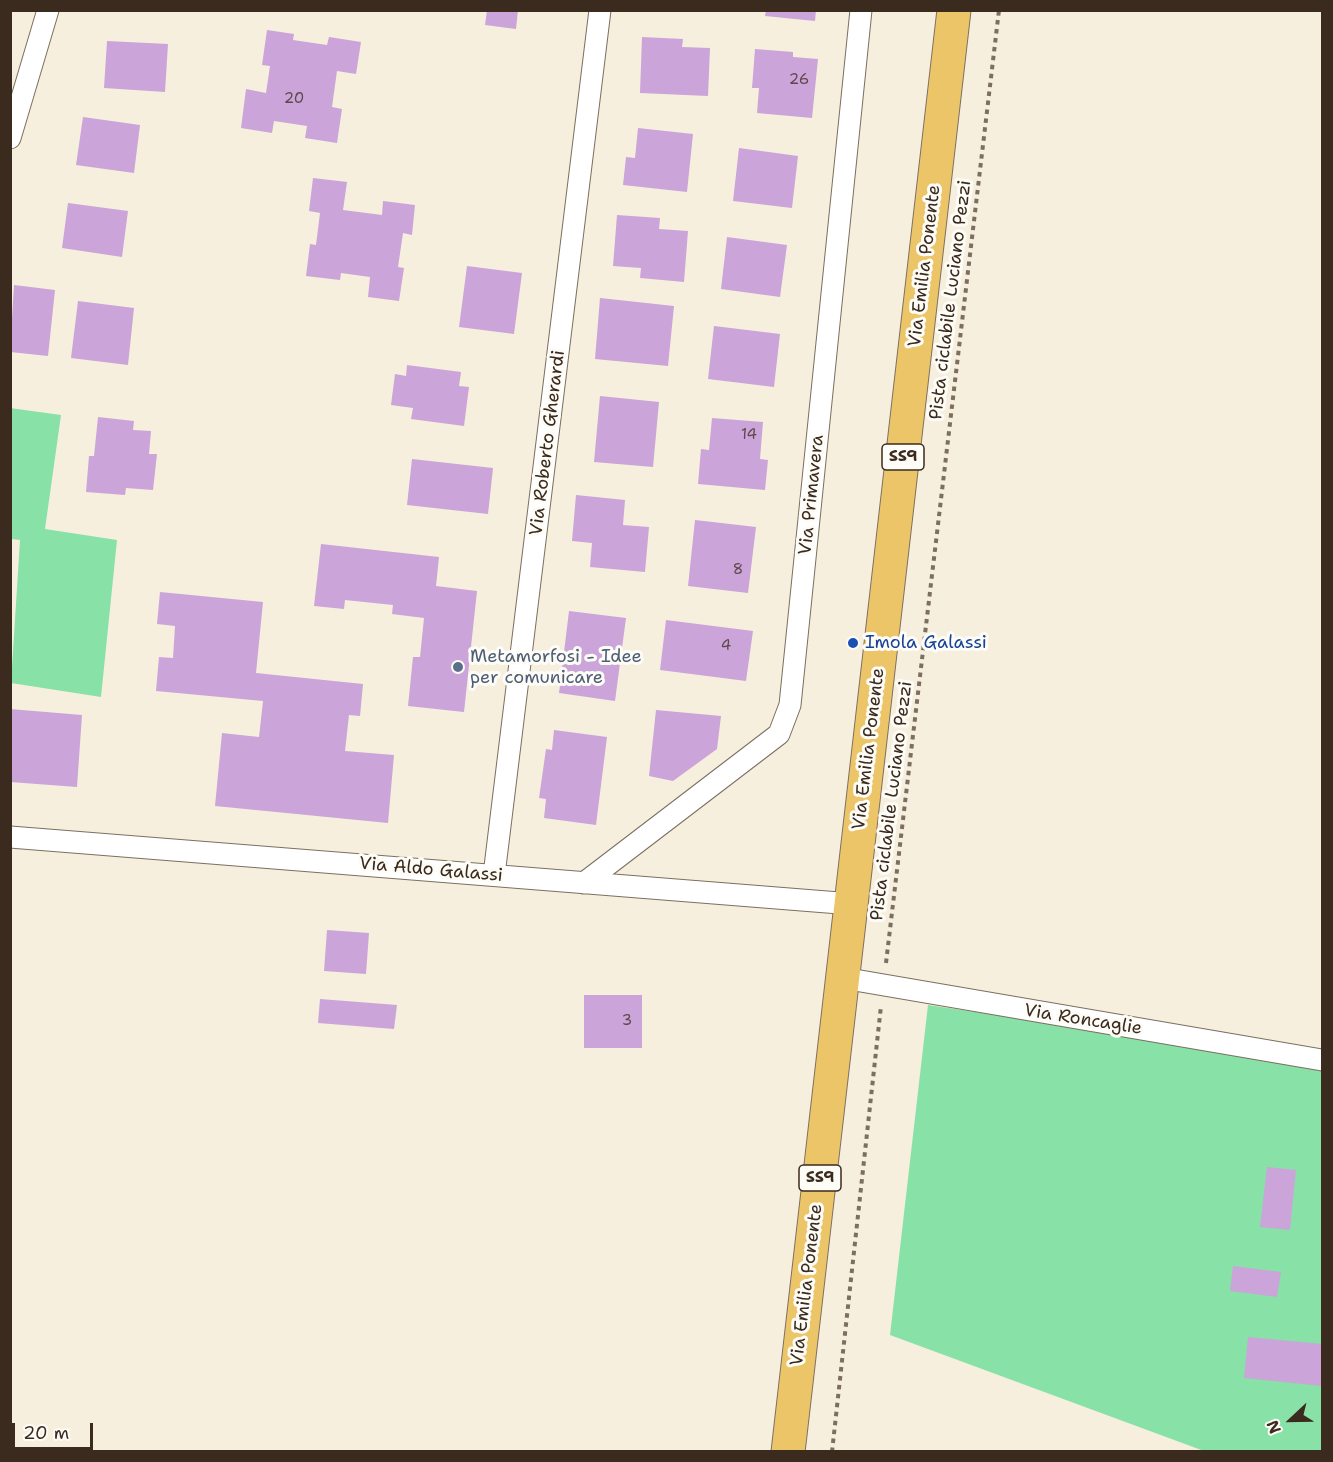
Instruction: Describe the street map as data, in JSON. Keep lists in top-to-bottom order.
{
  "streets": {
    "main road": ["Via Emilia Ponente", "SS9"],
    "street": [
      "Via Roberto Gherardi",
      "Via Primavera",
      "Via Aldo Galassi",
      "Via Roncaglie"
    ],
    "path": ["Pista ciclabile Luciano Pezzi"]
  },
  "crossings": [
    ["Via Emilia Ponente", "Via Aldo Galassi"],
    ["Via Emilia Ponente", "Via Roncaglie"],
    ["Pista ciclabile Luciano Pezzi", "Via Roncaglie"],
    ["Via Roberto Gherardi", "Via Aldo Galassi"],
    ["Via Primavera", "Via Aldo Galassi"]
  ],
  "places": ["Imola Galassi", "Metamorfosi - Idee per comunicare"],
  "house_numbers": [
    "26",
    "20",
    "14",
    "8",
    "4",
    "3"
  ],
  "scale_bar": "20 m",
  "north": "left"
}
